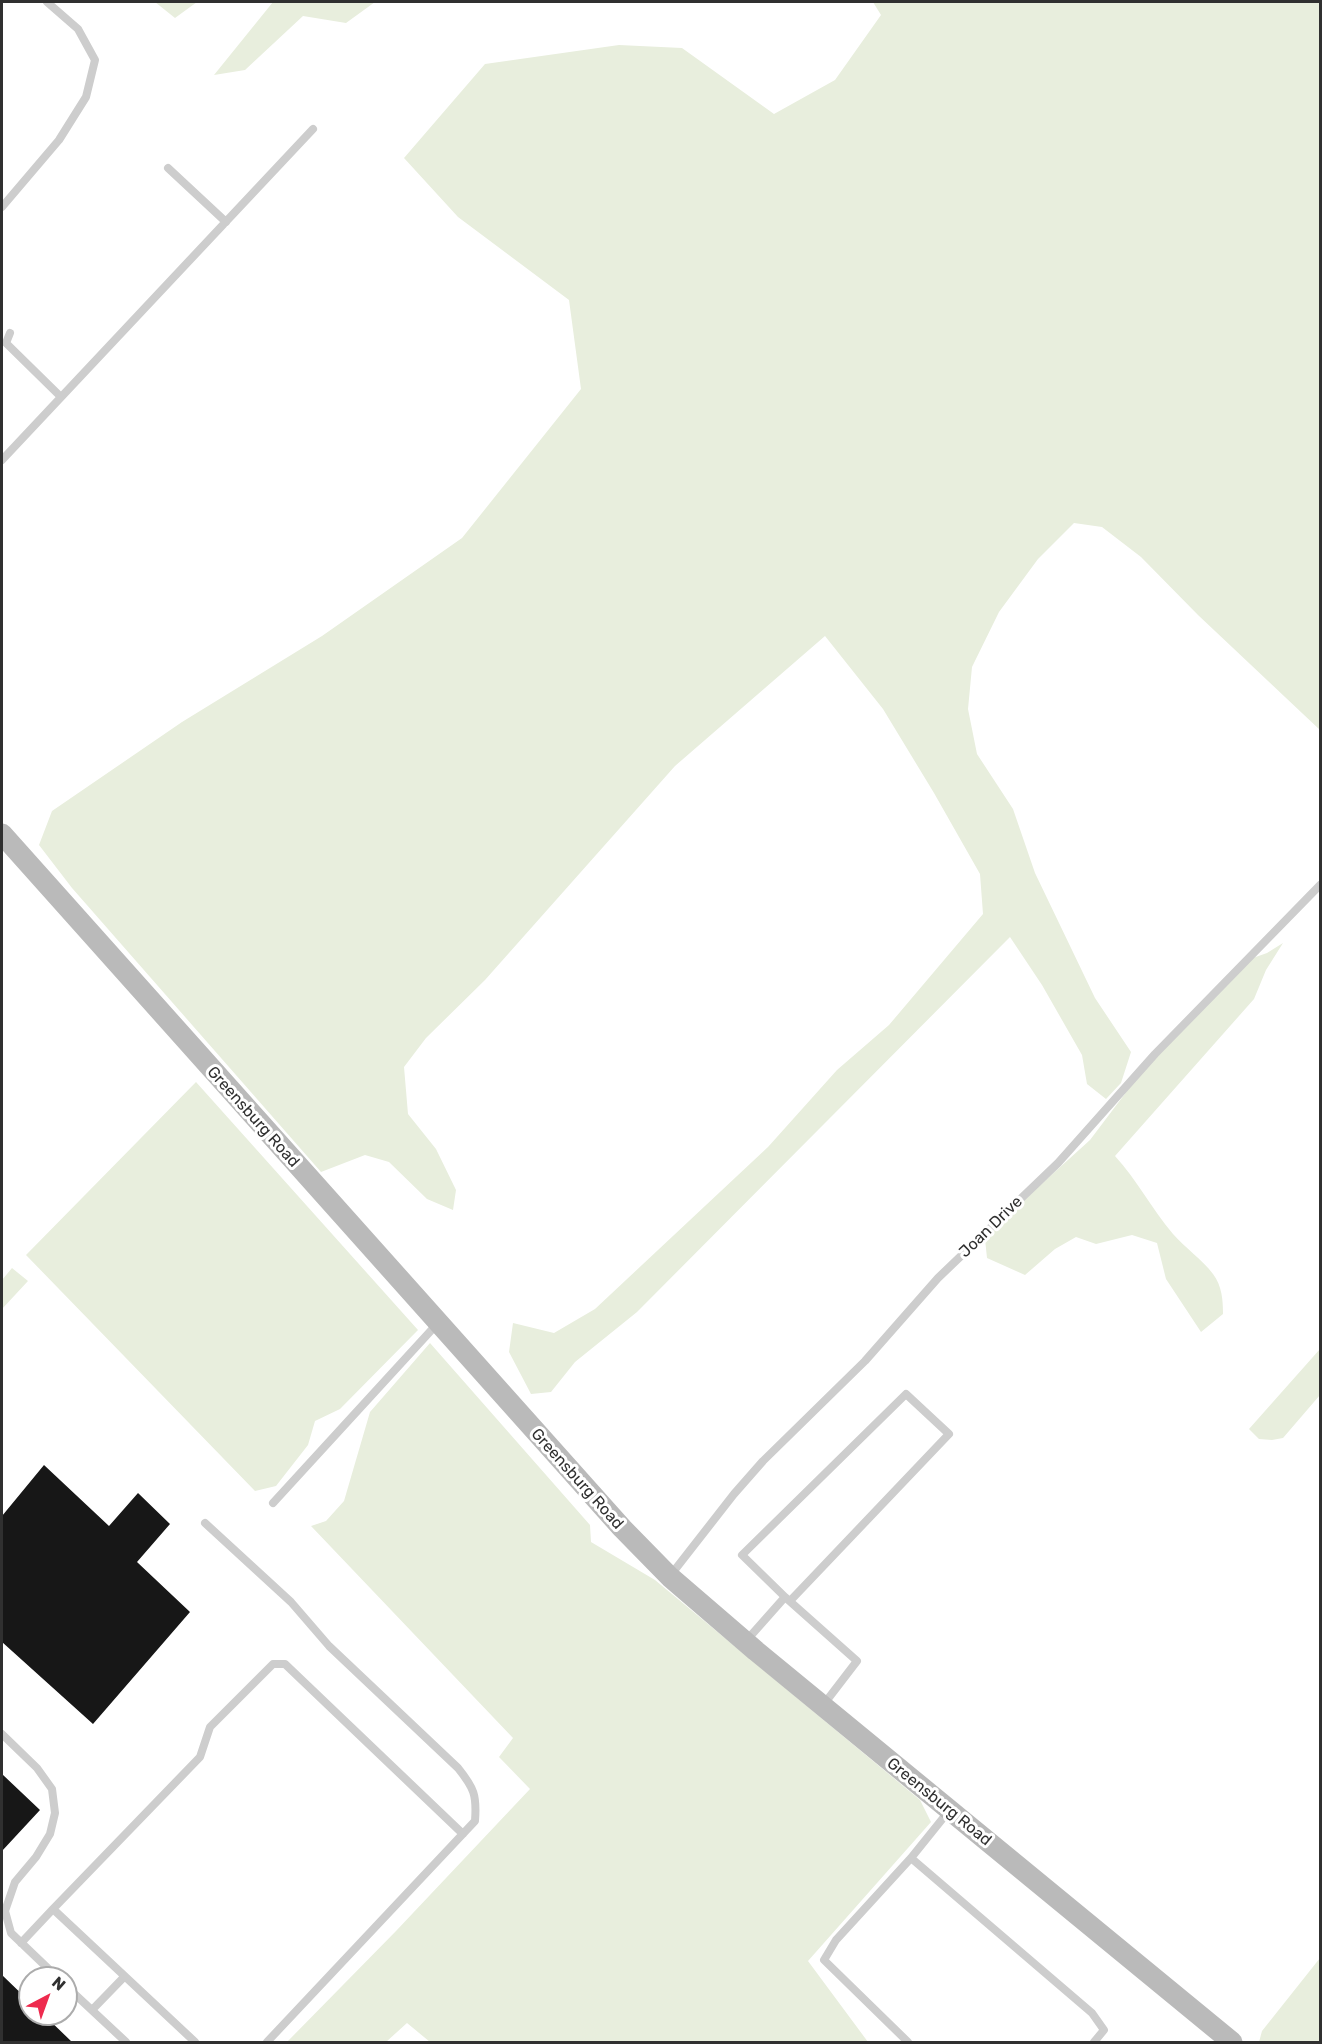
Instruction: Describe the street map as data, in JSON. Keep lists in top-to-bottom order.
{
  "streets": {
    "main road": ["Greensburg Road"],
    "lane": ["Joan Drive"]
  },
  "crossings": [
    ["Greensburg Road", "Joan Drive"]
  ],
  "north": "top right"
}
